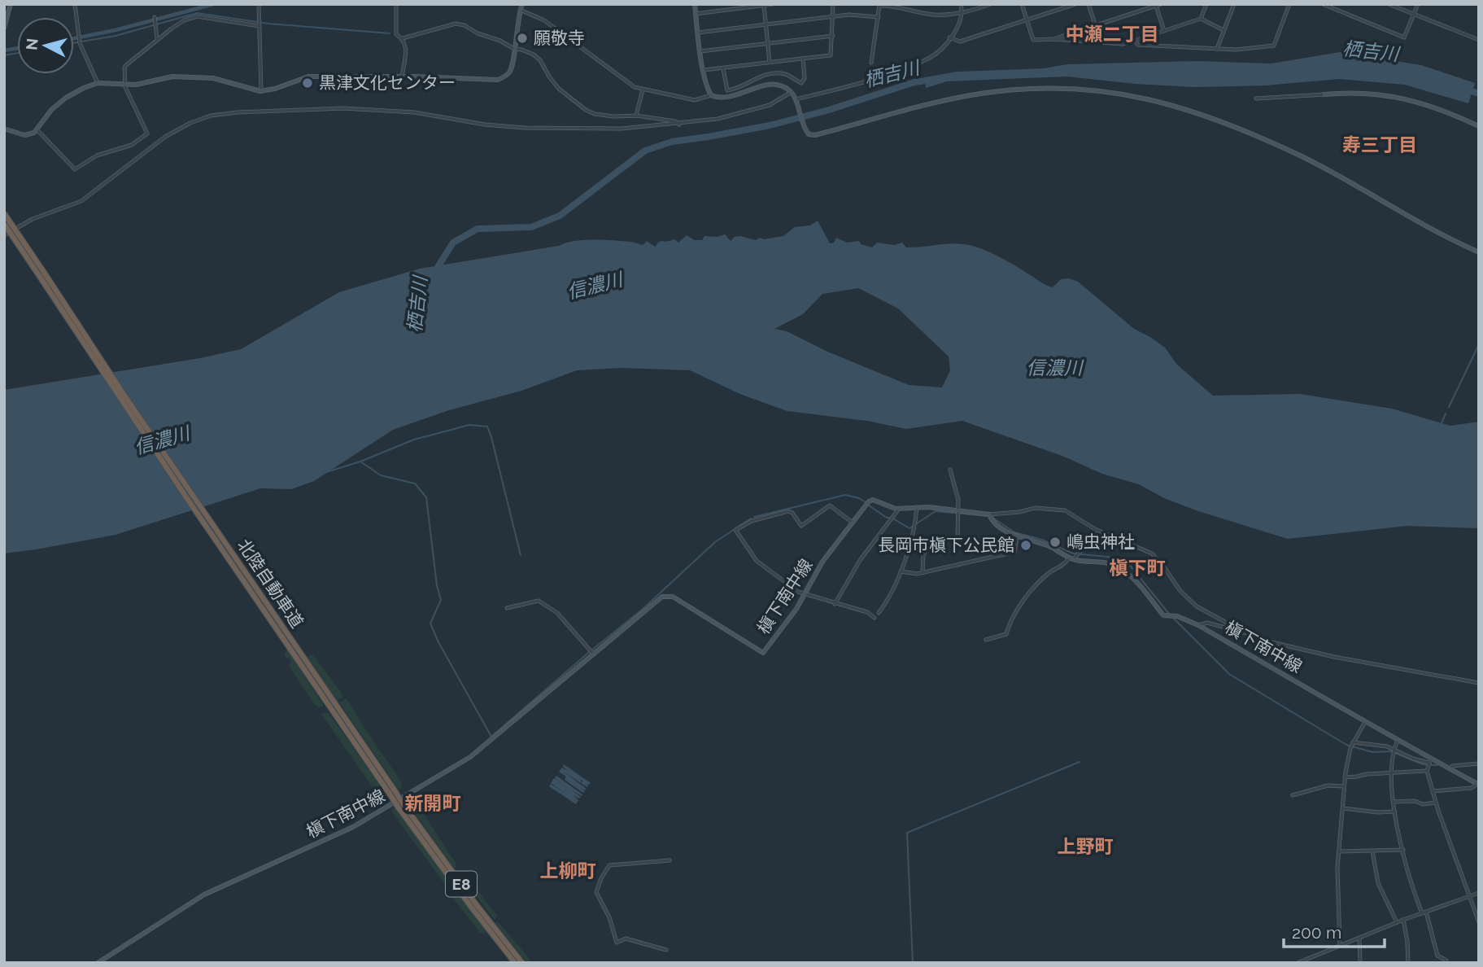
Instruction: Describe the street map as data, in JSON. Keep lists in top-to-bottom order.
{
  "streets": {
    "highway": ["北陸自動車道", "E8"],
    "street": ["槇下南中線"]
  },
  "districts": [
    "中瀬二丁目",
    "寿三丁目",
    "槇下町",
    "新開町",
    "上野町",
    "上柳町"
  ],
  "water": ["栖吉川", "信濃川"],
  "places": [
    "願敬寺",
    "黒津文化センター",
    "嶋虫神社",
    "長岡市槇下公民館"
  ],
  "scale_bar": "200 m",
  "north": "left"
}
